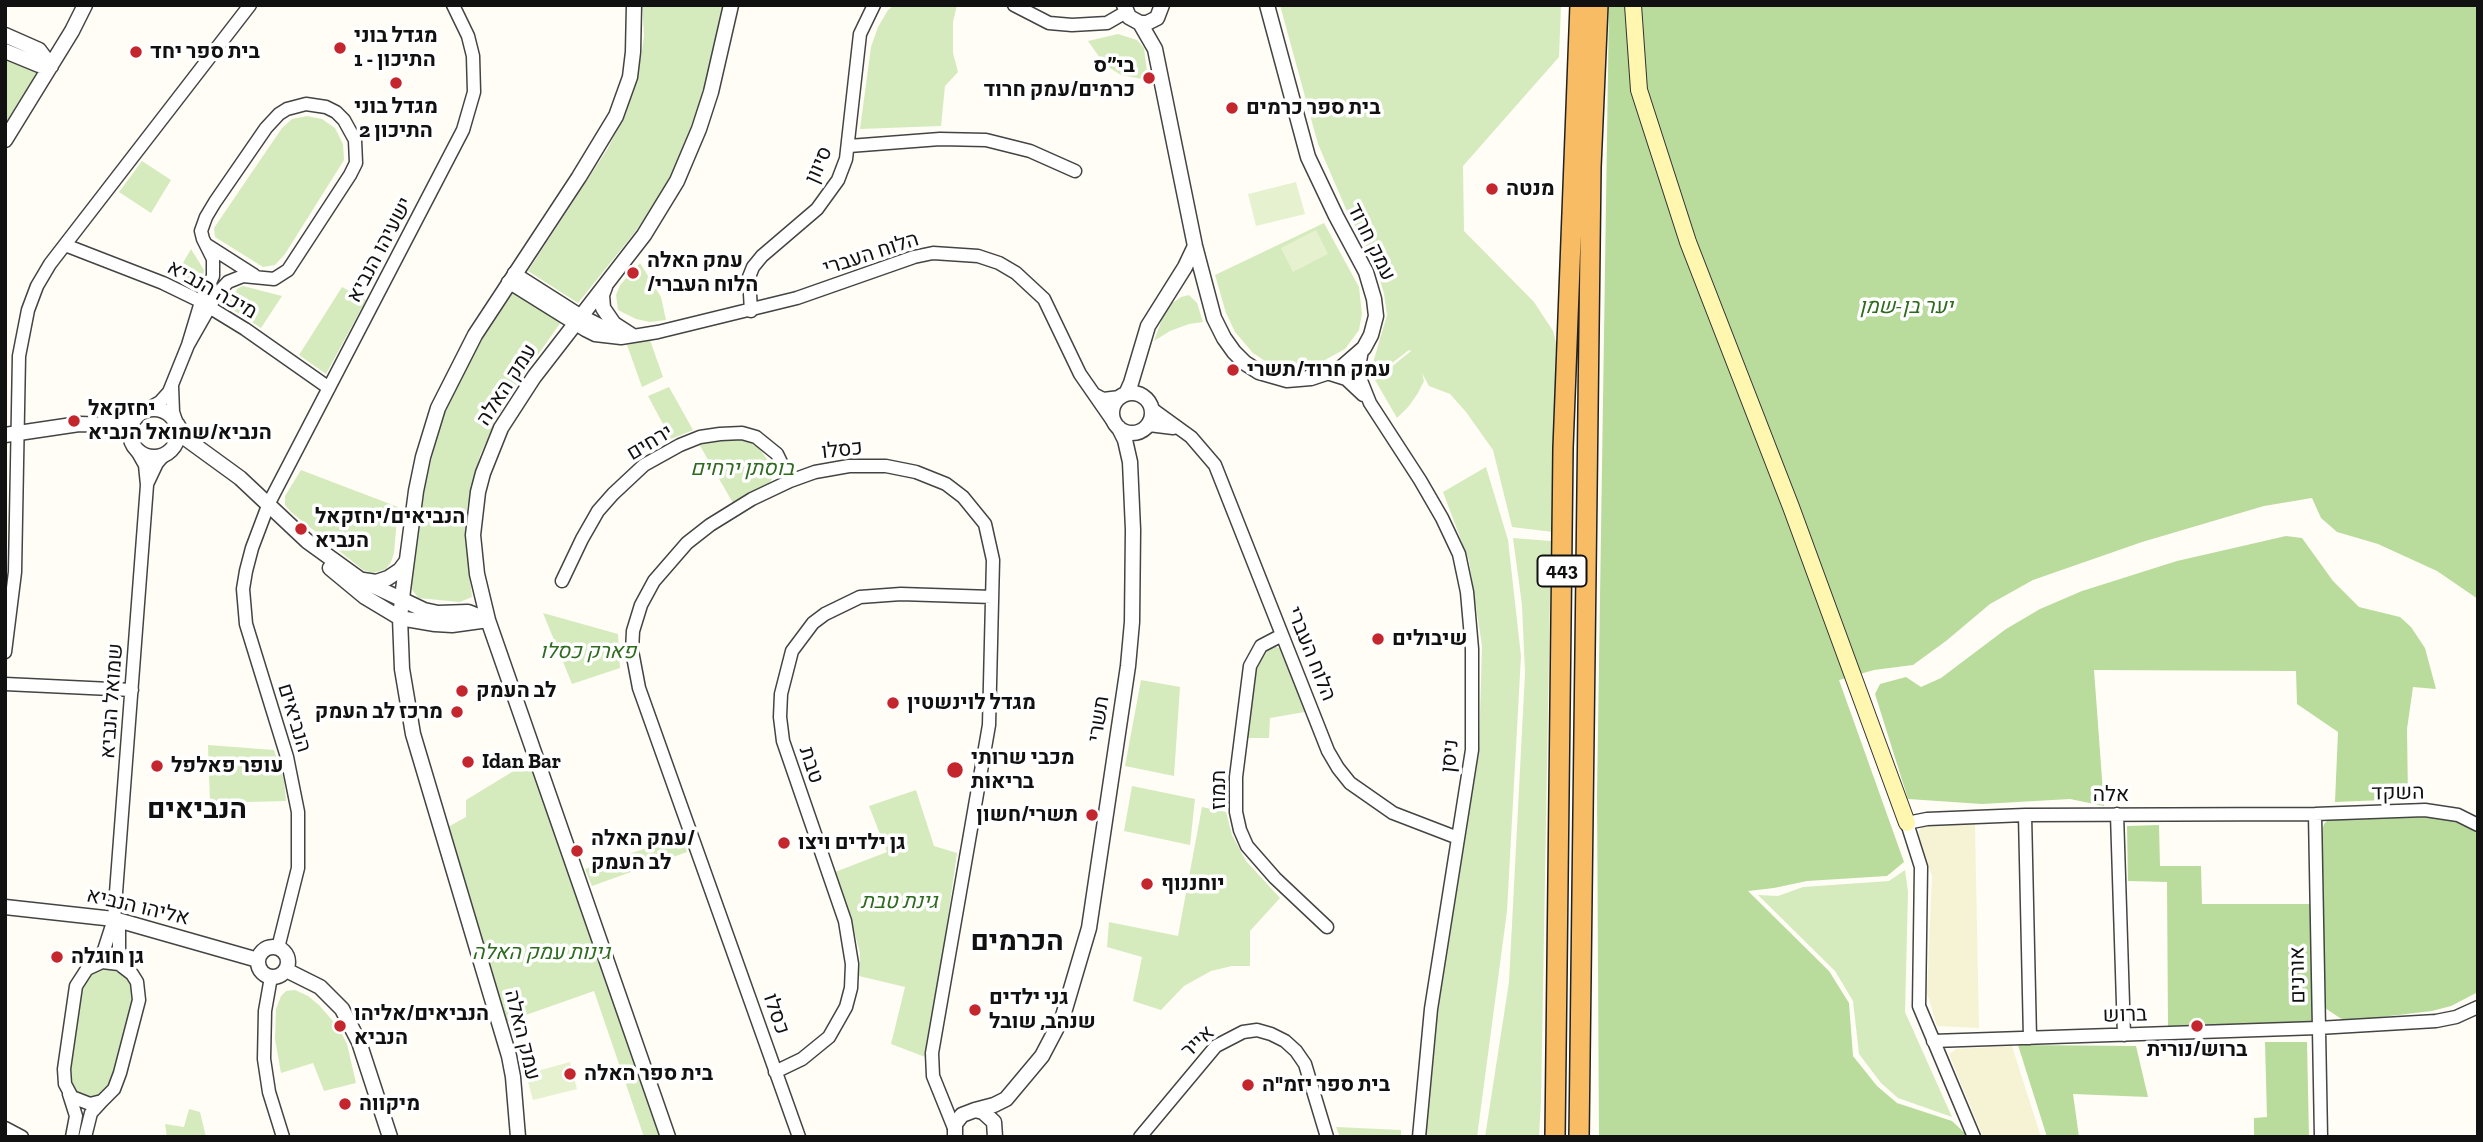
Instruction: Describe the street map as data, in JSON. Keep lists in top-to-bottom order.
{
  "streets": {
    "highway": ["443"],
    "street": [
      "סיוון",
      "עמק חרוד",
      "ישעיהו הנביא",
      "הלוח העברי",
      "מיכה הנביא",
      "עמק האלה",
      "ירחים",
      "כסלו",
      "שמואל הנביא",
      "הנביאים",
      "תשרי",
      "ניסן",
      "טבת",
      "תמוז",
      "השקד",
      "אלה",
      "אליהו הנביא",
      "אורנים",
      "ברוש",
      "אייר"
    ]
  },
  "crossings": [
    ["סיוון", "הלוח העברי"],
    ["עמק חרוד", "ניסן"],
    ["ישעיהו הנביא", "מיכה הנביא"],
    ["ישעיהו הנביא", "הנביאים"],
    ["הלוח העברי", "עמק האלה"],
    ["הלוח העברי", "תשרי"],
    ["הלוח העברי", "ניסן"],
    ["הלוח העברי", "תמוז"],
    ["ירחים", "כסלו"],
    ["כסלו", "טבת"],
    ["שמואל הנביא", "אליהו הנביא"],
    ["הנביאים", "אליהו הנביא"],
    ["השקד", "אלה"],
    ["השקד", "אורנים"],
    ["אלה", "אורנים"],
    ["אורנים", "ברוש"]
  ],
  "districts": ["הנביאים", "הכרמים"],
  "parks": [
    "יער בן-שמן",
    "בוסתן ירחים",
    "פארק כסלו",
    "גינת טבת",
    "גינות עמק האלה"
  ],
  "places": [
    "מגדל בוני התיכון - 1",
    "בית ספר יחד",
    "בי״ס כרמים/עמק חרוד",
    "מגדל בוני התיכון 2",
    "בית ספר כרמים",
    "מנטה",
    "עמק האלה /הלוח העברי",
    "עמק חרוד/תשרי",
    "יחזקאל הנביא/שמואל הנביא",
    "הנביאים/יחזקאל הנביא",
    "שיבולים",
    "לב העמק",
    "מגדל לוינשטין",
    "מרכז לב העמק",
    "Idan Bar",
    "עופר פאלפל",
    "מכבי שרותי בריאות",
    "תשרי/חשון",
    "גן ילדים ויצו",
    "עמק האלה/ לב העמק",
    "יוחננוף",
    "גן חוגלה",
    "גני ילדים שנהב, שובל",
    "הנביאים/אליהו הנביא",
    "ברוש/נורית",
    "בית ספר האלה",
    "בית ספר יזמ\"ה",
    "מיקווה"
  ]
}
